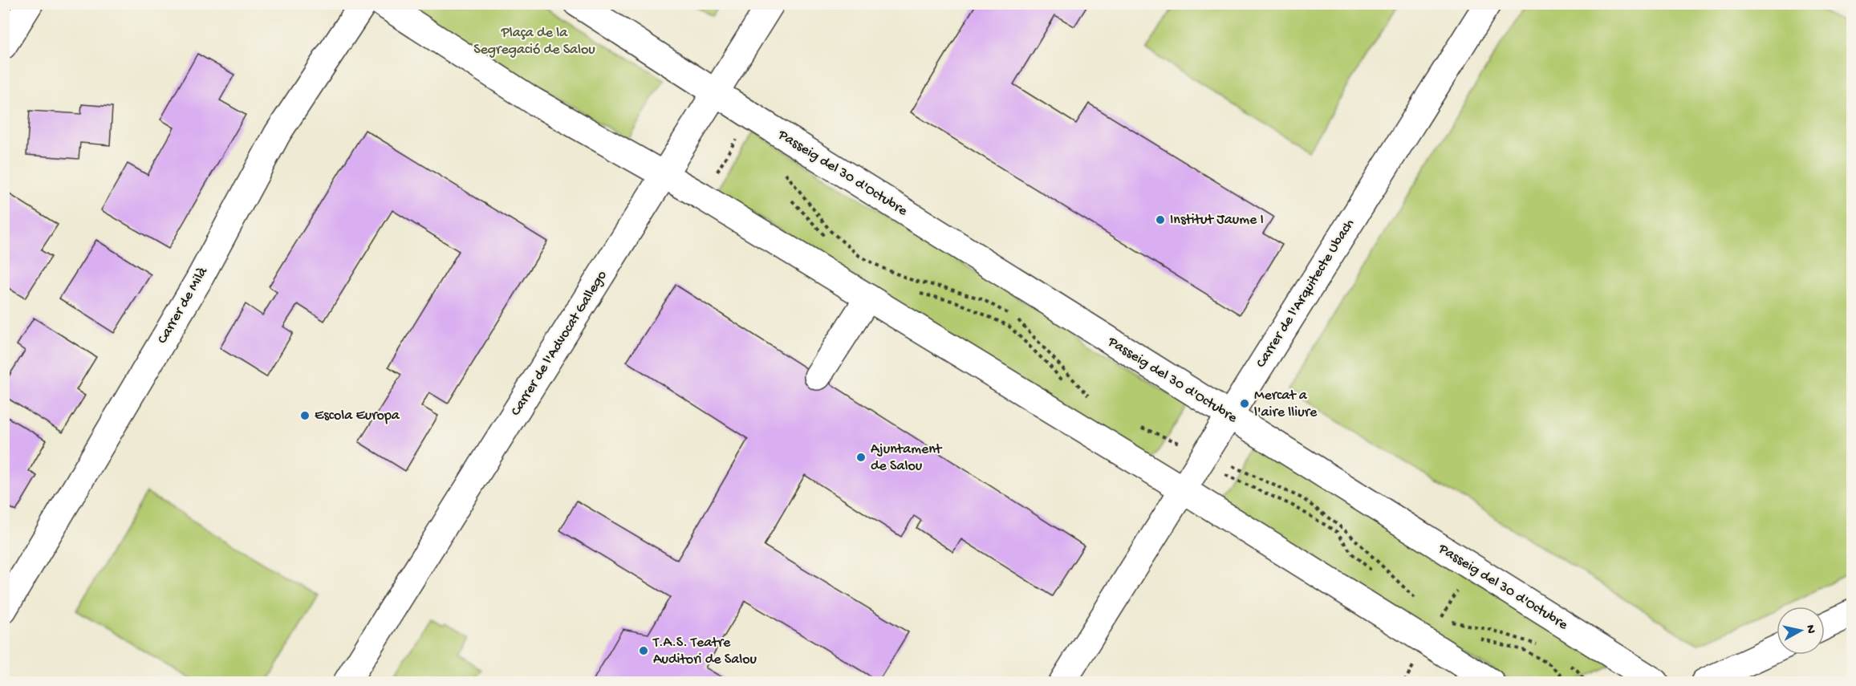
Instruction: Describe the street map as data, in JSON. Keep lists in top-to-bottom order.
{
  "streets": {
    "street": [
      "Passeig del 30 d'Octubre",
      "Carrer de l'Arquitecte Ubach",
      "Carrer de Milà",
      "Carrer de l'Advocat Gallego"
    ]
  },
  "crossings": [
    ["Passeig del 30 d'Octubre", "Carrer de l'Arquitecte Ubach"],
    ["Passeig del 30 d'Octubre", "Carrer de l'Advocat Gallego"]
  ],
  "parks": ["Plaça de la Segregació de Salou"],
  "places": [
    "Institut Jaume I",
    "Mercat a l'aire lliure",
    "Escola Europa",
    "Ajuntament de Salou",
    "T.A.S. Teatre Auditori de Salou"
  ],
  "north": "right"
}
